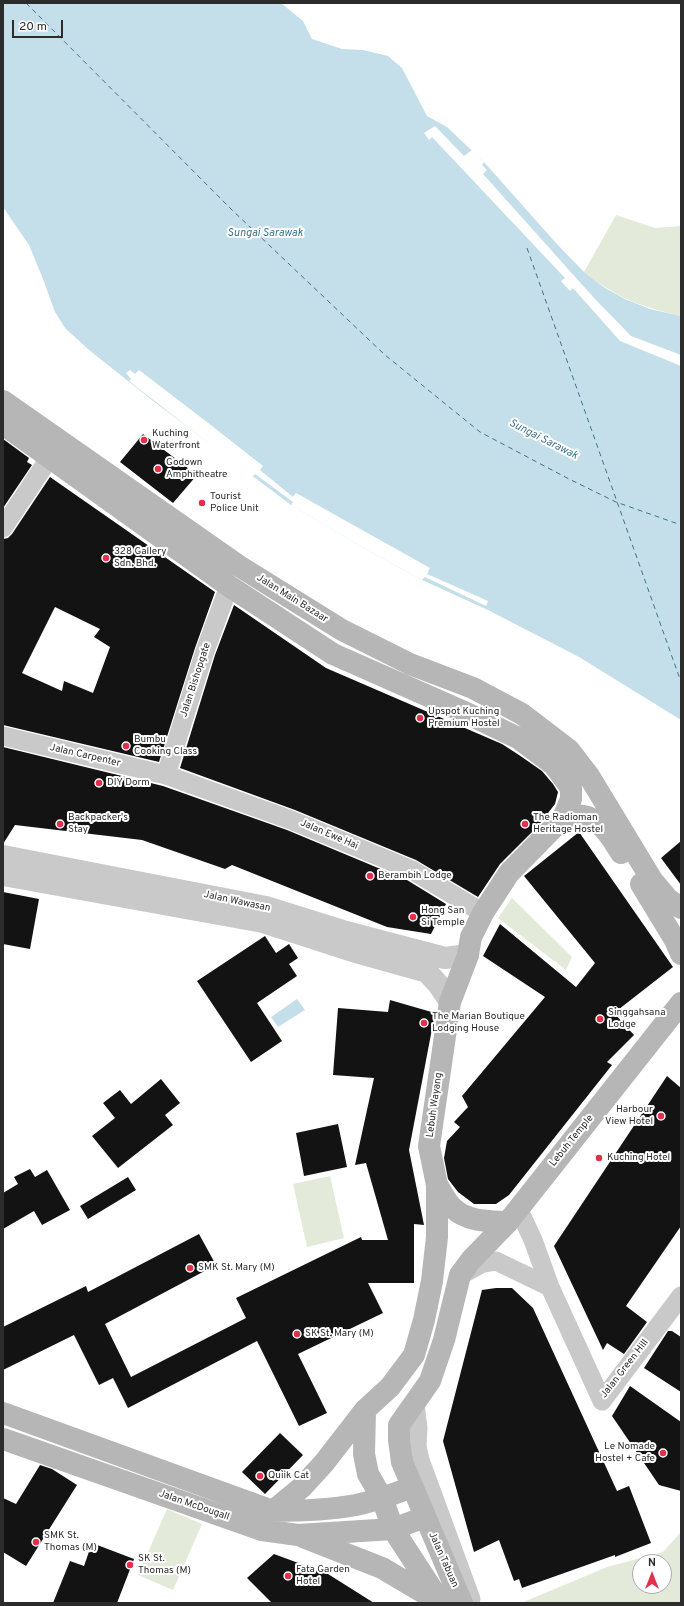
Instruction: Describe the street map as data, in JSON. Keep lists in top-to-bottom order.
{
  "streets": {
    "main road": [
      "Jalan Main Bazaar",
      "Lebuh Wayang",
      "Lebuh Temple",
      "Jalan McDougall",
      "Jalan Tabuan"
    ],
    "street": [
      "Jalan Bishopgate",
      "Jalan Carpenter",
      "Jalan Ewe Hai",
      "Jalan Wawasan",
      "Jalan Green Hill"
    ]
  },
  "crossings": [
    ["Jalan Bishopgate", "Jalan Carpenter"],
    ["Jalan Bishopgate", "Jalan Ewe Hai"],
    ["Jalan Carpenter", "Jalan Ewe Hai"],
    ["Jalan Ewe Hai", "Lebuh Wayang"],
    ["Jalan Wawasan", "Lebuh Wayang"],
    ["Lebuh Temple", "Jalan Green Hill"],
    ["Jalan McDougall", "Jalan Tabuan"]
  ],
  "water": ["Sungai Sarawak"],
  "places": [
    "Kuching Waterfront",
    "Godown Amphitheatre",
    "Tourist Police Unit",
    "328 Gallery Sdn. Bhd.",
    "Upspot Kuching Premium Hostel",
    "Bumbu Cooking Class",
    "DIY Dorm",
    "Backpacker's Stay",
    "The Radioman Heritage Hostel",
    "Berambih Lodge",
    "Hong San Si Temple",
    "Singgahsana Lodge",
    "The Marian Boutique Lodging House",
    "Harbour View Hotel",
    "Kuching Hotel",
    "SMK St. Mary (M)",
    "SK St. Mary (M)",
    "Le Nomade Hostel + Cafe",
    "Quiik Cat",
    "SMK St. Thomas (M)",
    "SK St. Thomas (M)",
    "Fata Garden Hotel"
  ],
  "scale_bar": "20 m",
  "north": "top"
}
